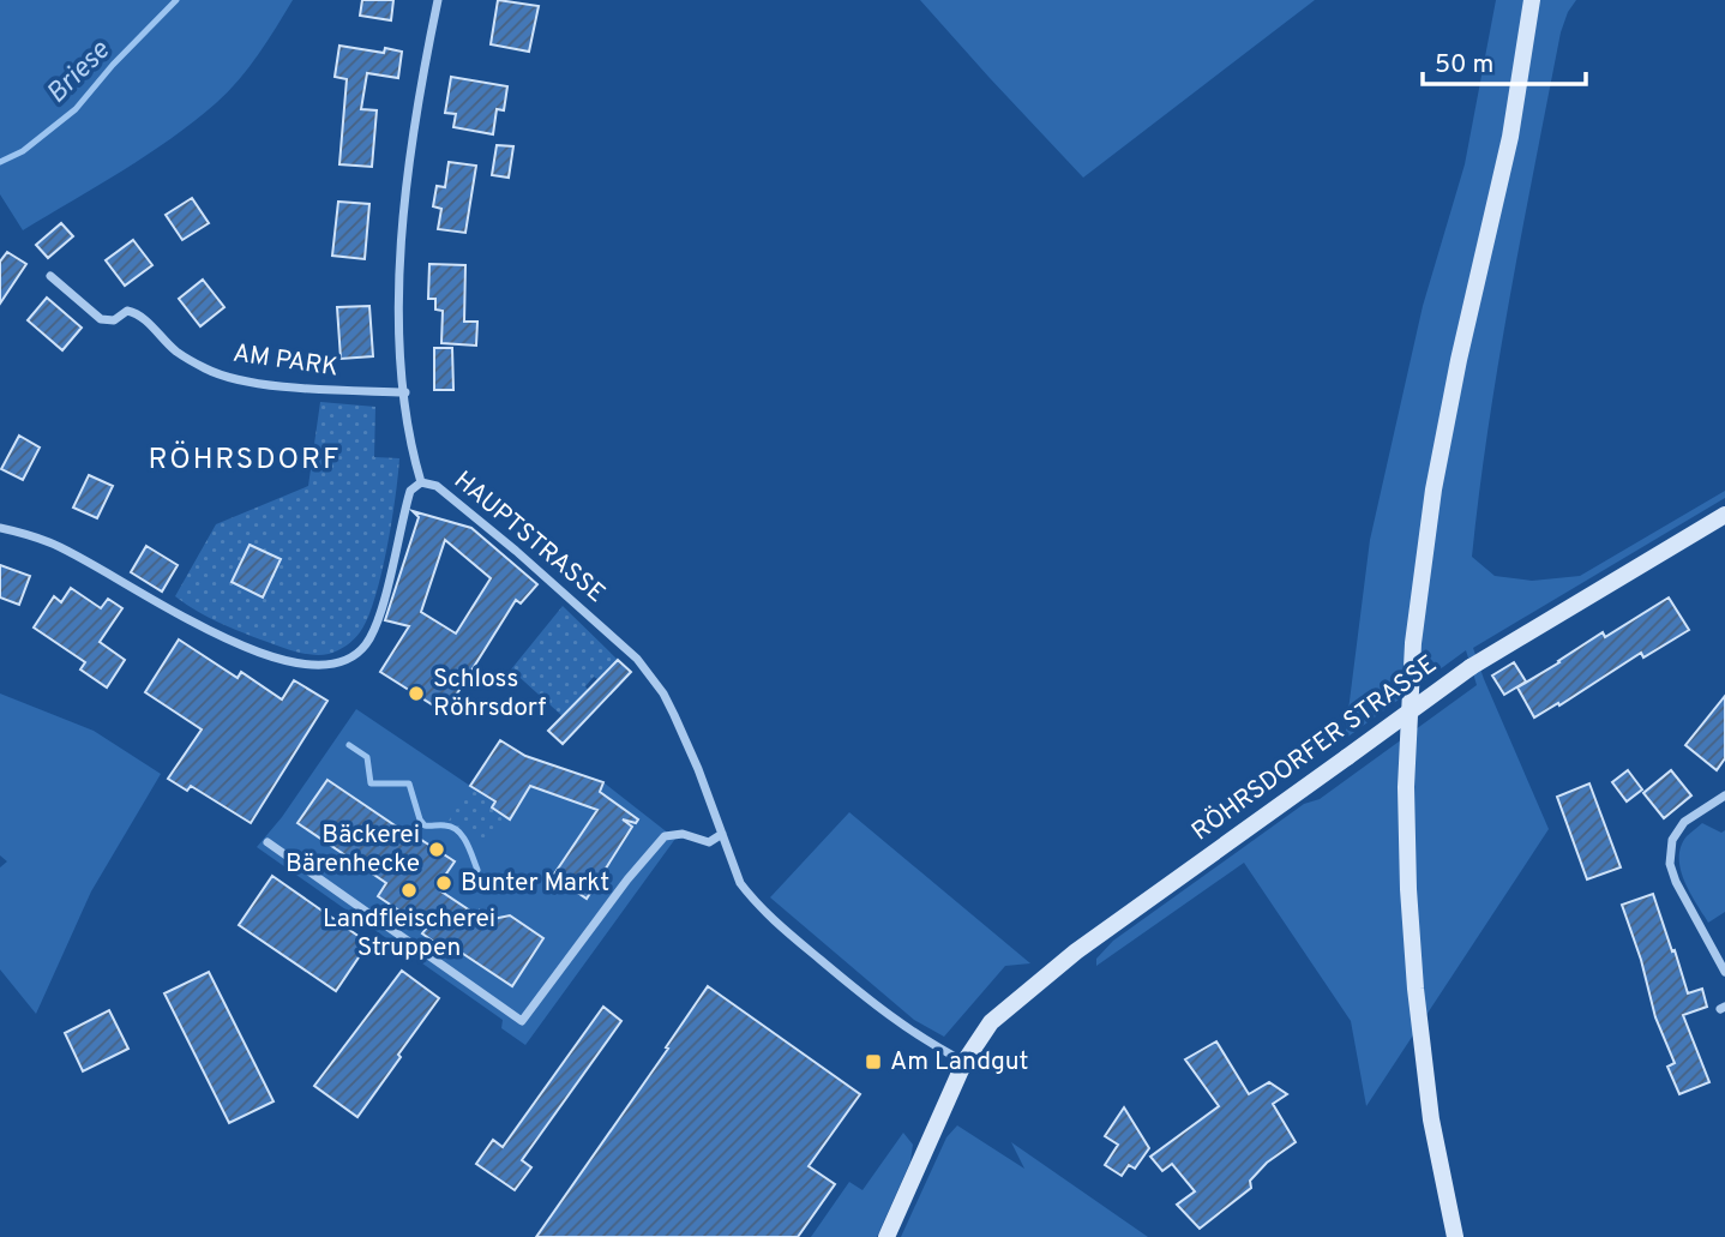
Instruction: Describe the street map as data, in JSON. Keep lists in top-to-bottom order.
{
  "streets": {
    "main road": ["RÖHRSDORFER STRASSE"],
    "street": ["AM PARK", "HAUPTSTRASSE"]
  },
  "crossings": [
    ["HAUPTSTRASSE", "RÖHRSDORFER STRASSE"]
  ],
  "districts": ["RÖHRSDORF"],
  "water": ["Briese"],
  "places": {
    "other": [
      "Schloss Röhrsdorf",
      "Bäckerei Bärenhecke",
      "Bunter Markt",
      "Landfleischerei Struppen"
    ],
    "transit": ["Am Landgut"]
  },
  "scale_bar": "50 m"
}
